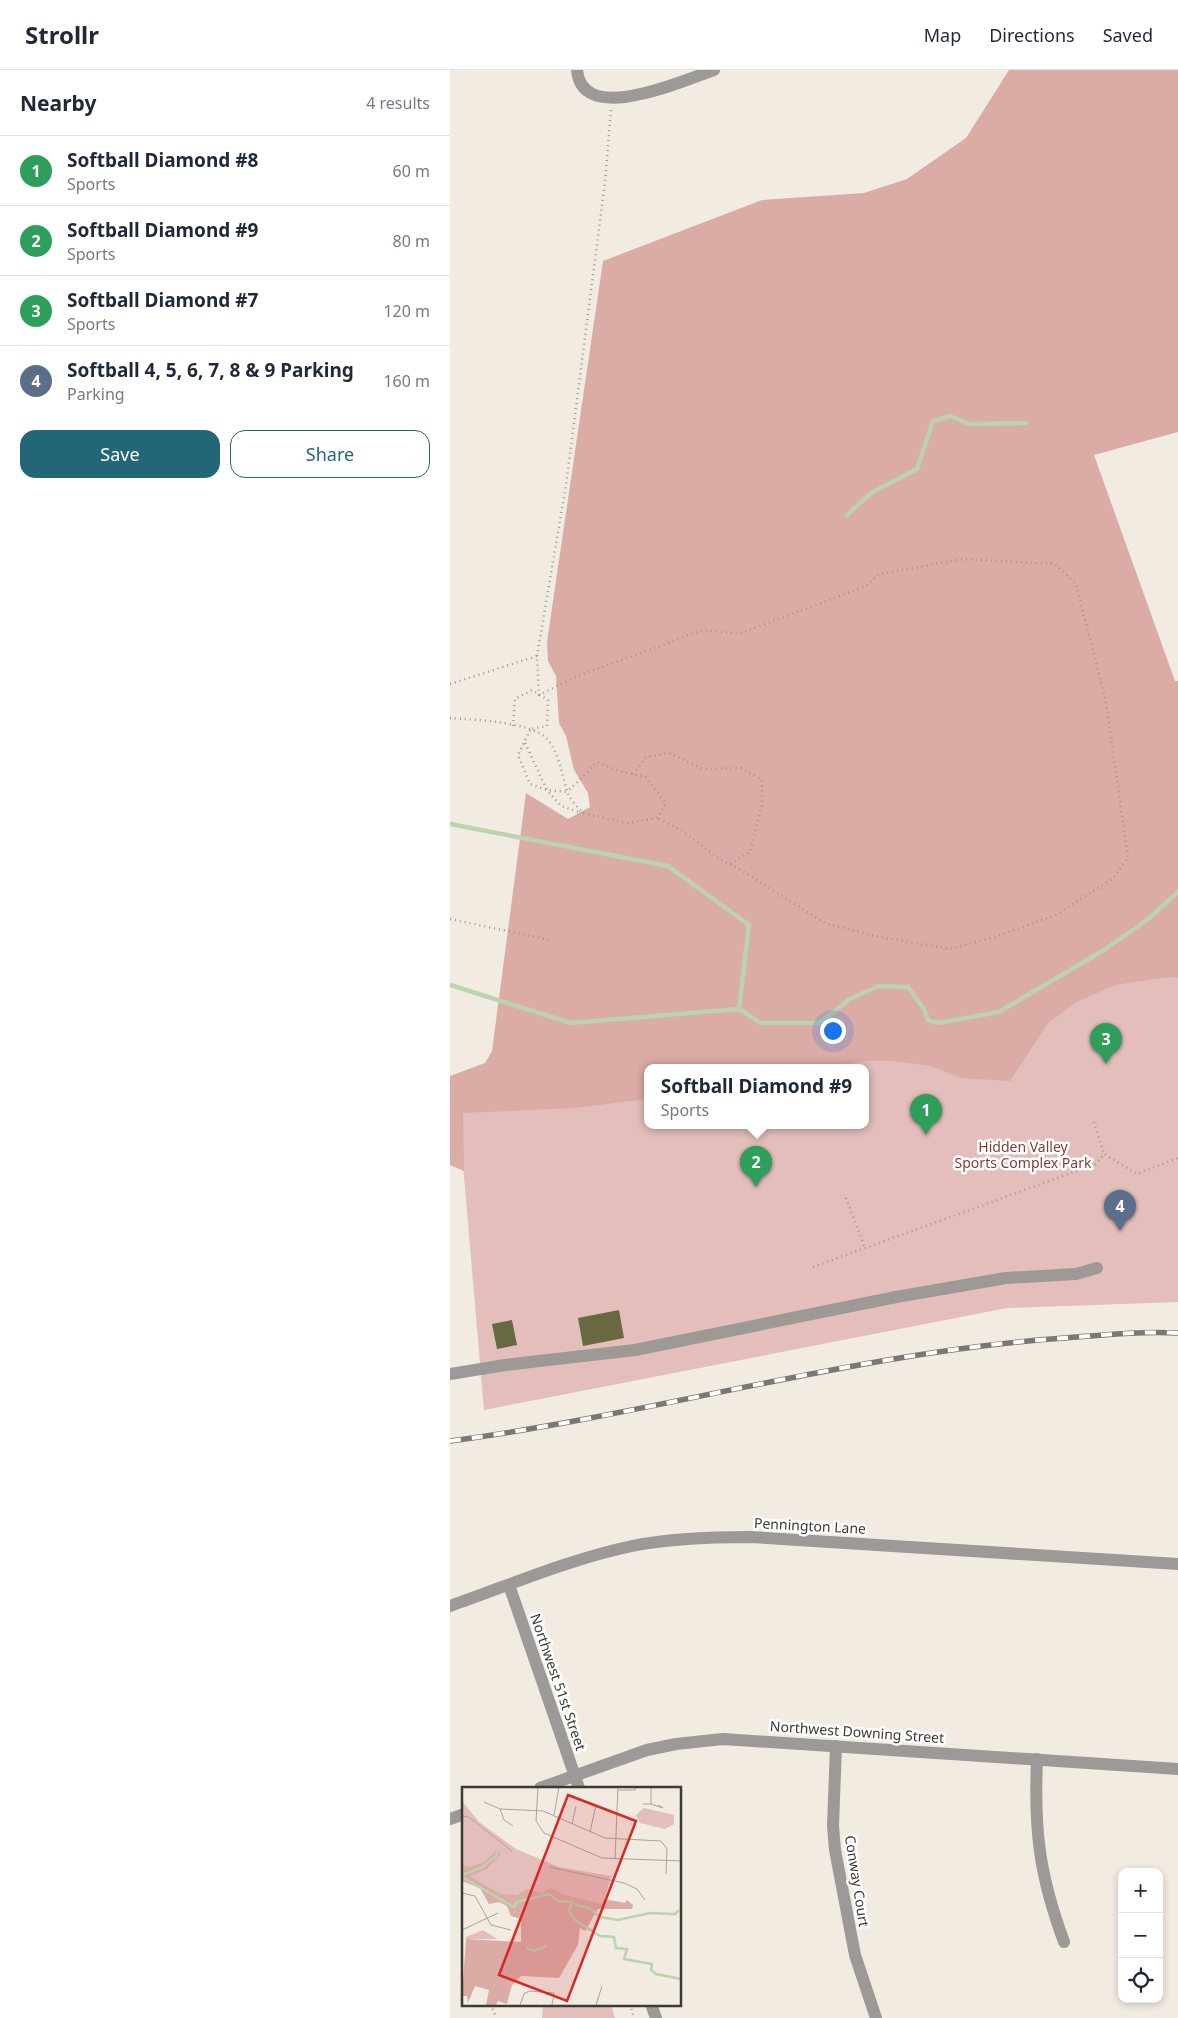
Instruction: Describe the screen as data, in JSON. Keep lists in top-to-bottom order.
{
  "streets": {
    "street": [
      "Pennington Lane",
      "Northwest 51st Street",
      "Northwest Downing Street",
      "Conway Court"
    ]
  },
  "crossings": [
    ["Pennington Lane", "Northwest 51st Street"],
    ["Northwest 51st Street", "Northwest Downing Street"],
    ["Northwest Downing Street", "Conway Court"]
  ],
  "parks": ["Hidden Valley Sports Complex Park"],
  "page": {
    "header": "Strollr",
    "nav": ["Map", "Directions", "Saved"],
    "heading": ["Nearby", "4 results"],
    "list": [
      {
        "mark": "1",
        "name": "Softball Diamond #8",
        "note": "Sports",
        "value": "60 m"
      },
      {
        "mark": "2",
        "name": "Softball Diamond #9",
        "note": "Sports",
        "value": "80 m"
      },
      {
        "mark": "3",
        "name": "Softball Diamond #7",
        "note": "Sports",
        "value": "120 m"
      },
      {
        "mark": "4",
        "name": "Softball 4, 5, 6, 7, 8 & 9 Parking",
        "note": "Parking",
        "value": "160 m"
      }
    ],
    "buttons": ["Save", "Share"],
    "pins": [
      "3",
      "1",
      "2",
      "4"
    ],
    "popup": ["Softball Diamond #9", "Sports"],
    "map_buttons": ["+", "−"]
  }
}
